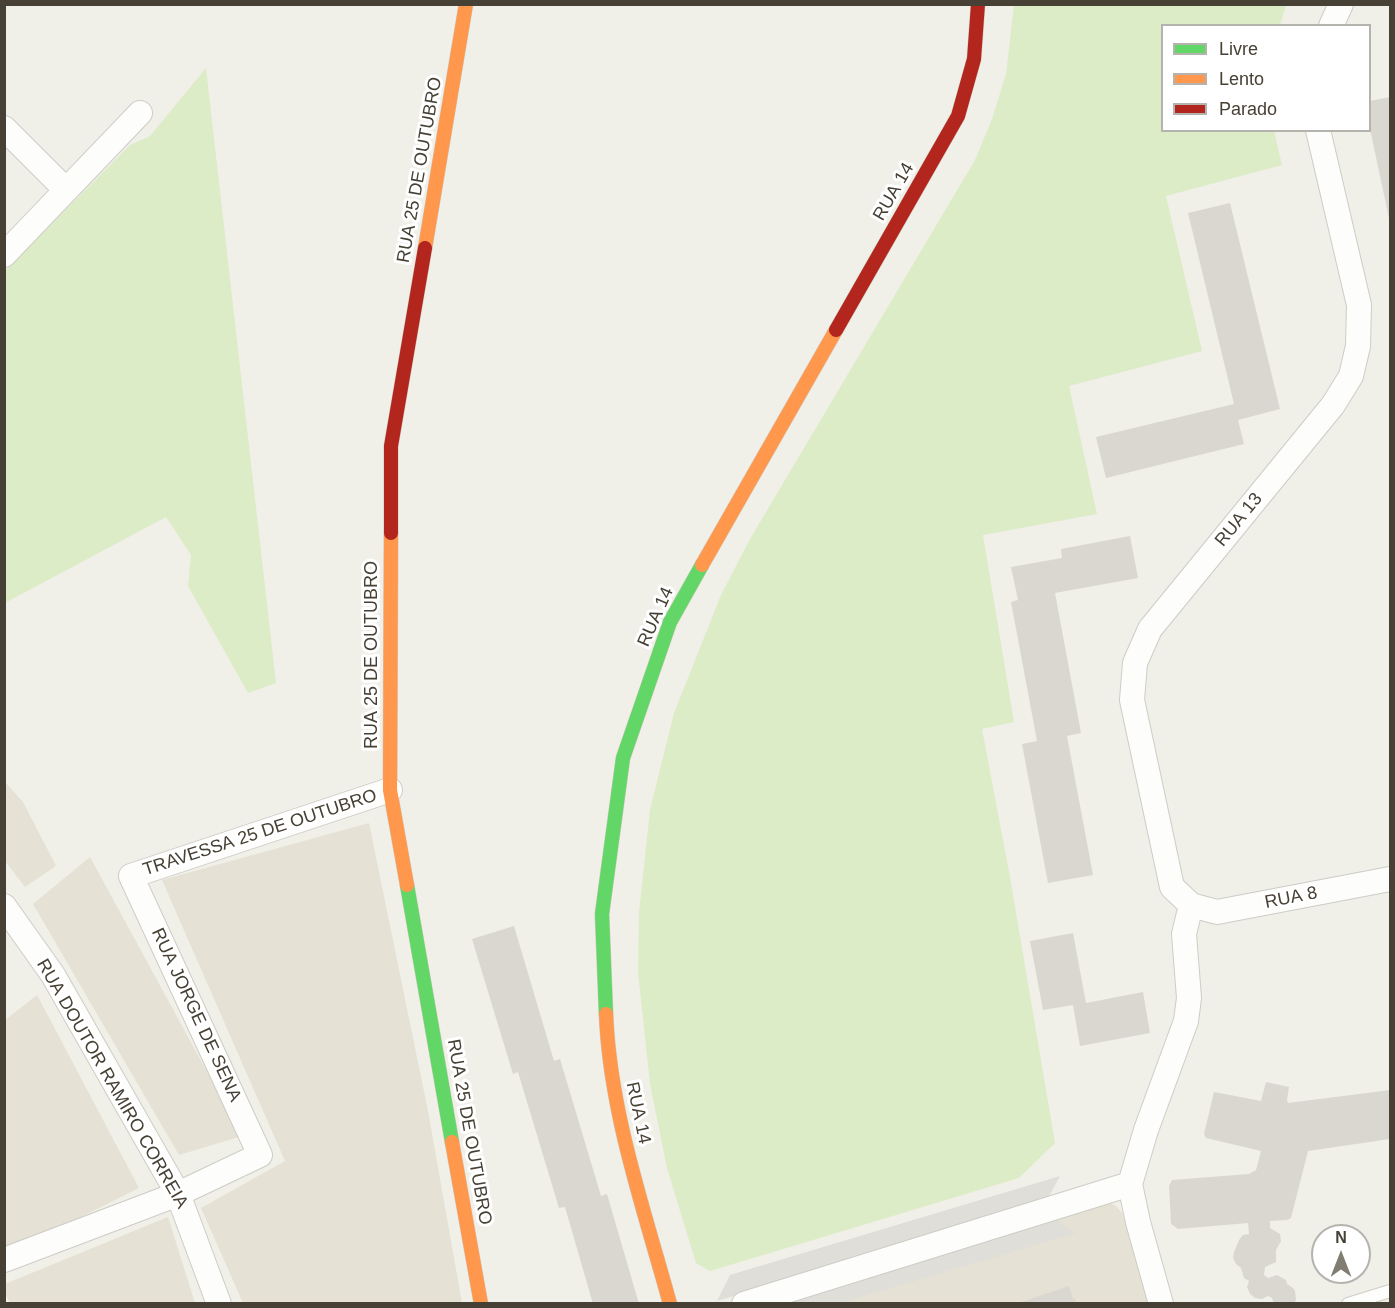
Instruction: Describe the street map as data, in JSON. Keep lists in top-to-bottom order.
{
  "streets": {
    "street": [
      "RUA 25 DE OUTUBRO",
      "RUA 14",
      "RUA 13",
      "TRAVESSA 25 DE OUTUBRO",
      "RUA 8",
      "RUA JORGE DE SENA",
      "RUA DOUTOR RAMIRO CORREIA"
    ]
  },
  "crossings": [
    ["RUA 25 DE OUTUBRO", "TRAVESSA 25 DE OUTUBRO"],
    ["RUA 13", "RUA 8"],
    ["TRAVESSA 25 DE OUTUBRO", "RUA JORGE DE SENA"],
    ["RUA JORGE DE SENA", "RUA DOUTOR RAMIRO CORREIA"]
  ],
  "legend": ["Livre", "Lento", "Parado"],
  "north": "top"
}
